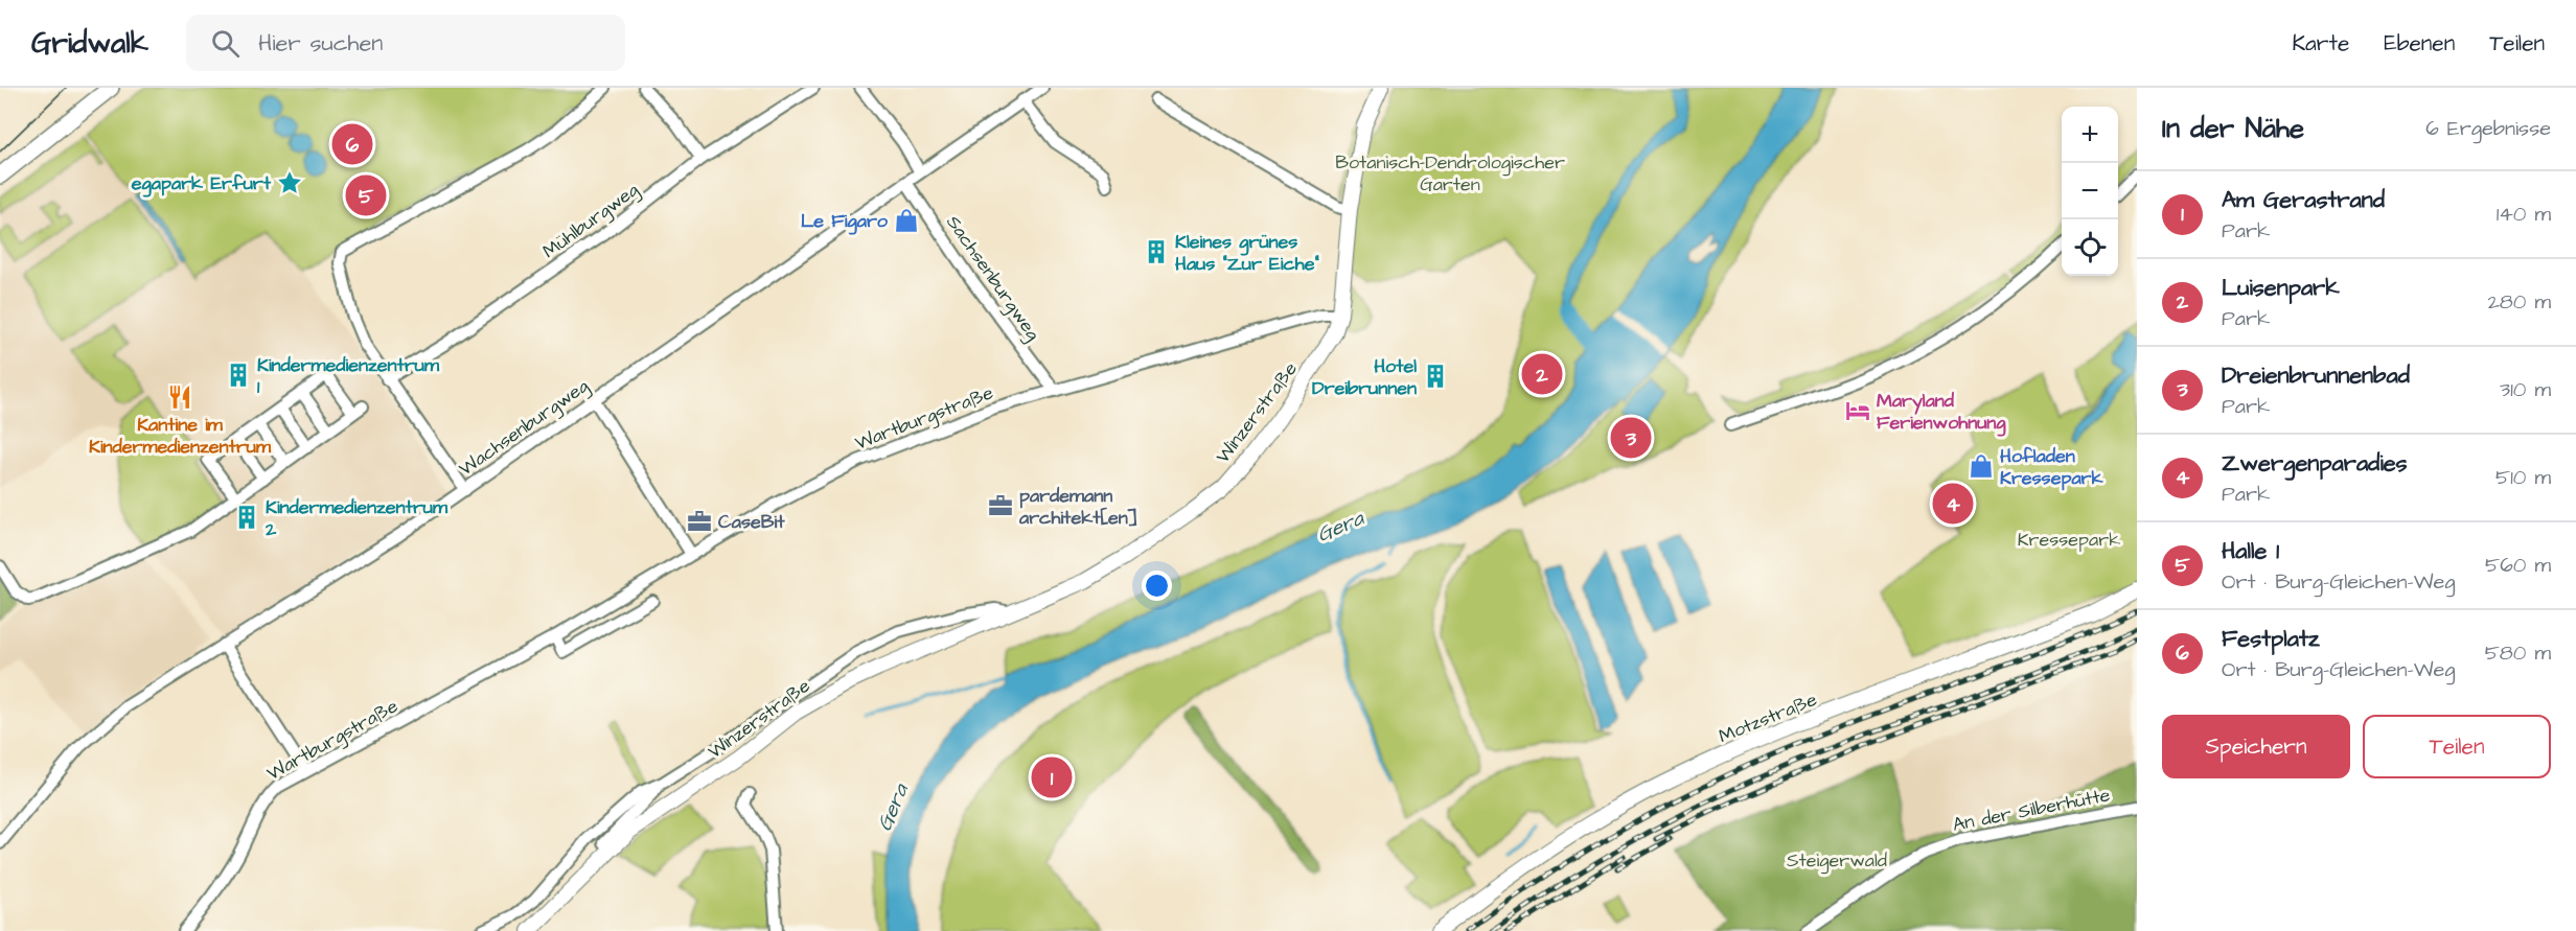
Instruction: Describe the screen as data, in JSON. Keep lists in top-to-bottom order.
{
  "streets": {
    "street": [
      "Mühlburgweg",
      "Sachsenburgweg",
      "Winzerstraße",
      "Wartburgstraße",
      "Wachsenburgweg",
      "Motzstraße",
      "An der Silberhütte"
    ]
  },
  "crossings": [
    ["Sachsenburgweg", "Wartburgstraße"],
    ["Sachsenburgweg", "Wachsenburgweg"],
    ["Winzerstraße", "Wartburgstraße"]
  ],
  "water": ["Gera"],
  "parks": ["Botanisch-Dendrologischer Garten", "Kressepark", "Steigerwald"],
  "places": {
    "place": ["egapark Erfurt"],
    "shop": ["Le Figaro", "Hofladen Kressepark"],
    "building": [
      "Kleines grünes Haus \"Zur Eiche\"",
      "Kindermedienzentrum 1",
      "Hotel Dreibrunnen",
      "Kindermedienzentrum 2"
    ],
    "restaurant": ["Kantine im Kindermedienzentrum"],
    "hotel": ["Maryland Ferienwohnung"],
    "office": ["pardemann architekt[en]", "CaseBit"]
  },
  "page": {
    "header": "Gridwalk",
    "search": "Hier suchen",
    "nav": ["Karte", "Ebenen", "Teilen"],
    "heading": ["In der Nähe", "6 Ergebnisse"],
    "map_buttons": ["+", "−"],
    "pins": [
      "6",
      "5",
      "2",
      "3",
      "4",
      "1"
    ],
    "list": [
      {
        "mark": "1",
        "name": "Am Gerastrand",
        "note": "Park",
        "value": "140 m"
      },
      {
        "mark": "2",
        "name": "Luisenpark",
        "note": "Park",
        "value": "280 m"
      },
      {
        "mark": "3",
        "name": "Dreienbrunnenbad",
        "note": "Park",
        "value": "310 m"
      },
      {
        "mark": "4",
        "name": "Zwergenparadies",
        "note": "Park",
        "value": "510 m"
      },
      {
        "mark": "5",
        "name": "Halle 1",
        "note": "Ort · Burg-Gleichen-Weg",
        "value": "560 m"
      },
      {
        "mark": "6",
        "name": "Festplatz",
        "note": "Ort · Burg-Gleichen-Weg",
        "value": "580 m"
      }
    ],
    "buttons": ["Speichern", "Teilen"]
  }
}
